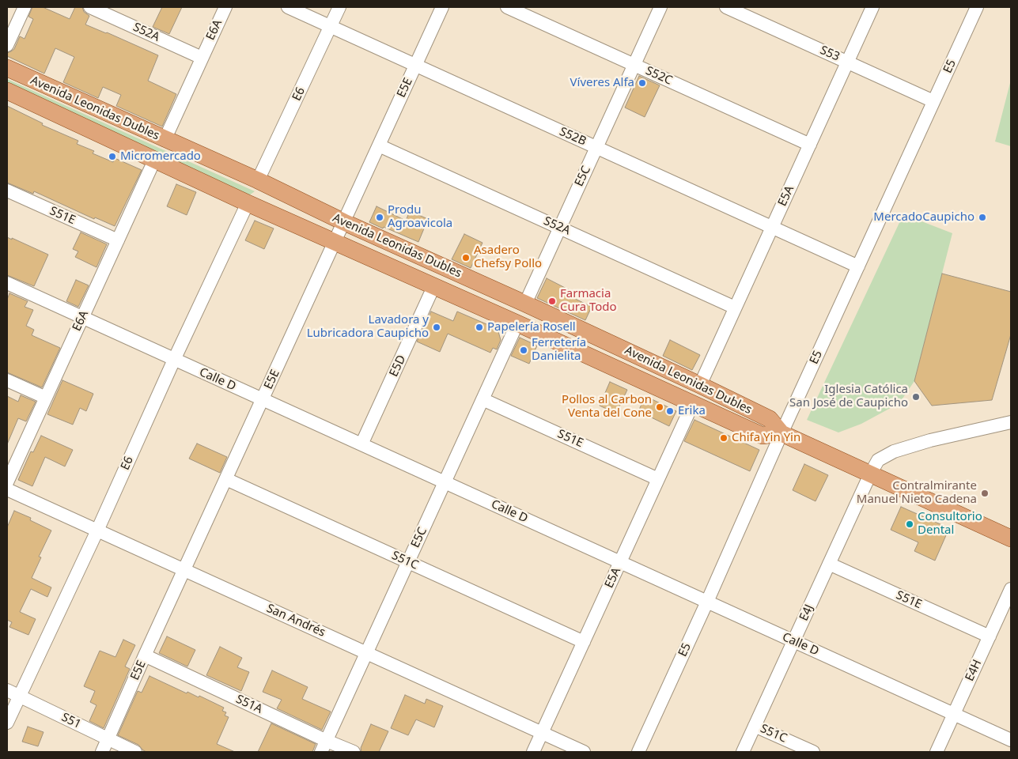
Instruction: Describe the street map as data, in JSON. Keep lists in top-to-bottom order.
{
  "streets": {
    "main road": ["Avenida Leonidas Dubles"],
    "street": [
      "E6A",
      "S52A",
      "S53",
      "E5",
      "S52C",
      "E5E",
      "E6",
      "S52B",
      "E5C",
      "E5A",
      "S51E",
      "E5D",
      "Calle D",
      "S51C",
      "E4J",
      "San Andrés",
      "E4H",
      "S51A",
      "S51"
    ]
  },
  "crossings": [
    ["E6A", "S52A"],
    ["E6A", "Avenida Leonidas Dubles"],
    ["E6A", "S51E"],
    ["E6A", "Calle D"],
    ["S52A", "E5E"],
    ["S52A", "E5C"],
    ["S52A", "E5A"],
    ["S53", "E5"],
    ["S53", "E5A"],
    ["E5", "Avenida Leonidas Dubles"],
    ["E5", "S52B"],
    ["E5", "Calle D"],
    ["S52C", "E5C"],
    ["S52C", "E5A"],
    ["E5E", "Avenida Leonidas Dubles"],
    ["E5E", "S52B"],
    ["E5E", "Calle D"],
    ["E5E", "S51C"],
    ["E5E", "San Andrés"],
    ["E5E", "S51A"],
    ["E5E", "S51"],
    ["E6", "Avenida Leonidas Dubles"],
    ["E6", "S52B"],
    ["E6", "Calle D"],
    ["E6", "San Andrés"],
    ["E6", "S51"],
    ["Avenida Leonidas Dubles", "E5C"],
    ["Avenida Leonidas Dubles", "E5A"],
    ["Avenida Leonidas Dubles", "E5D"],
    ["Avenida Leonidas Dubles", "E4J"],
    ["S52B", "E5C"],
    ["S52B", "E5A"],
    ["E5C", "S51E"],
    ["E5C", "Calle D"],
    ["E5C", "S51C"],
    ["E5C", "San Andrés"],
    ["E5C", "S51A"],
    ["E5A", "S51E"],
    ["E5A", "Calle D"],
    ["E5A", "S51C"],
    ["E5A", "San Andrés"],
    ["S51E", "E4J"],
    ["S51E", "E4H"],
    ["E5D", "Calle D"],
    ["Calle D", "E4J"],
    ["Calle D", "E4H"],
    ["S51C", "E4J"]
  ],
  "places": [
    "Víveres Alfa",
    "Micromercado",
    "Produ Agroavicola",
    "MercadoCaupicho",
    "Asadero Chefsy Pollo",
    "Farmacia Cura Todo",
    "Lavadora y Lubricadora Caupicho",
    "Papelería Rosell",
    "Ferretería Danielita",
    "Iglesia Católica San José de Caupicho",
    "Pollos al Carbon Venta del Cone",
    "Erika",
    "Chifa Yin Yin",
    "Contralmirante Manuel Nieto Cadena",
    "Consultorio Dental"
  ]
}
